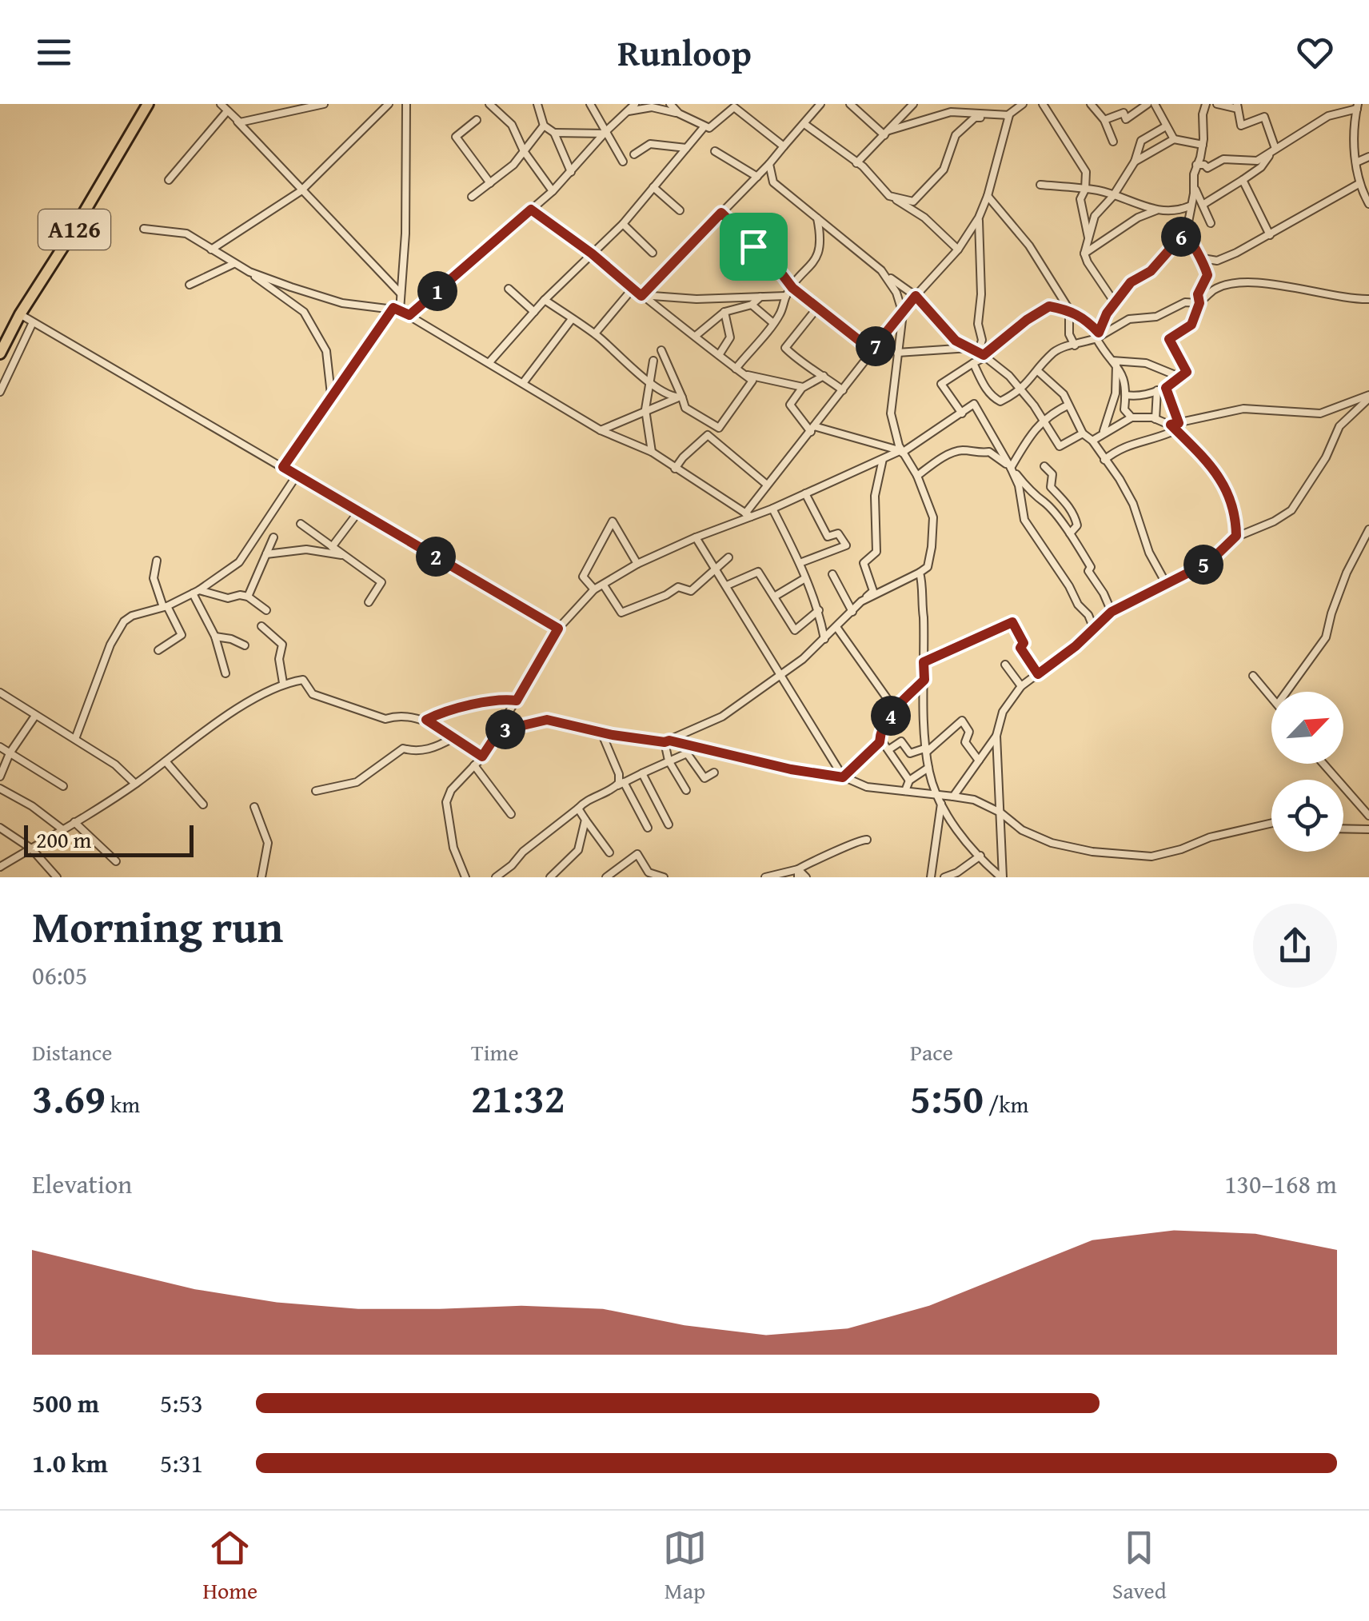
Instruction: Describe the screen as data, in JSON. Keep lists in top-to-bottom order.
{
  "streets": {
    "highway": ["A126"]
  },
  "scale_bar": "200 m",
  "north": "top right",
  "page": {
    "header": "Runloop",
    "pins": [
      "6",
      "1",
      "7",
      "2",
      "5",
      "4",
      "3"
    ],
    "scale": "200 m",
    "heading": ["Morning run", "06:05"],
    "stats": [
      ["Distance", "3.69 km"],
      ["Time", "21:32"],
      ["Pace", "5:50 /km"]
    ],
    "chart": ["Elevation", "130–168 m"],
    "list": [
      {
        "name": "500 m",
        "note": "5:53"
      },
      {
        "name": "1.0 km",
        "note": "5:31"
      }
    ],
    "tabs": ["Home", "Map", "Saved"]
  }
}
